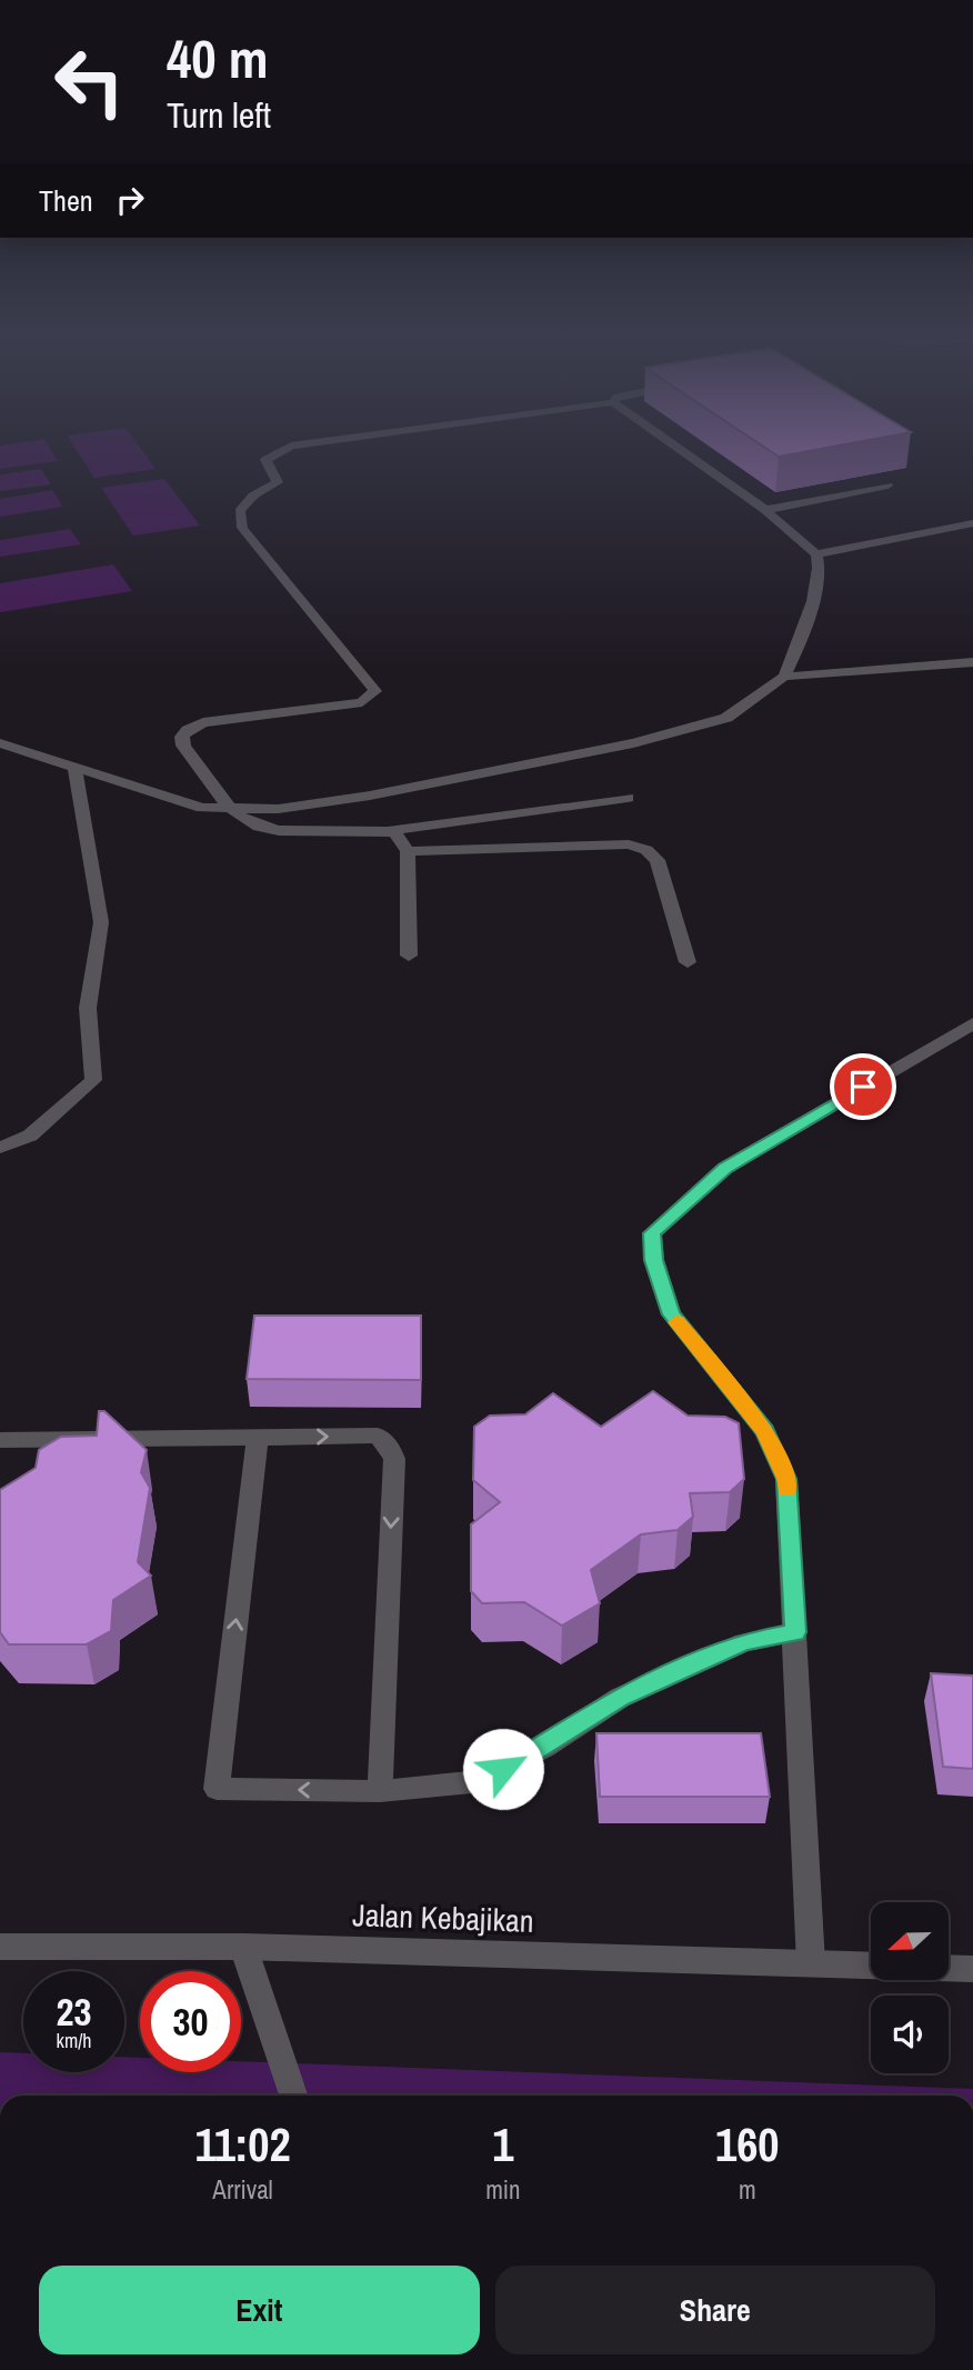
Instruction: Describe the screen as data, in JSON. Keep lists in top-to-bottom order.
{
  "streets": {
    "street": ["Jalan Kebajikan"]
  },
  "north": "left",
  "page": {
    "turn": ["40 m", "Turn left"],
    "then": "Then",
    "speed": "23 km/h",
    "limit": "30",
    "eta": [
      "11:02",
      "Arrival",
      "1",
      "min",
      "160",
      "m"
    ],
    "buttons": ["Exit", "Share"]
  }
}
